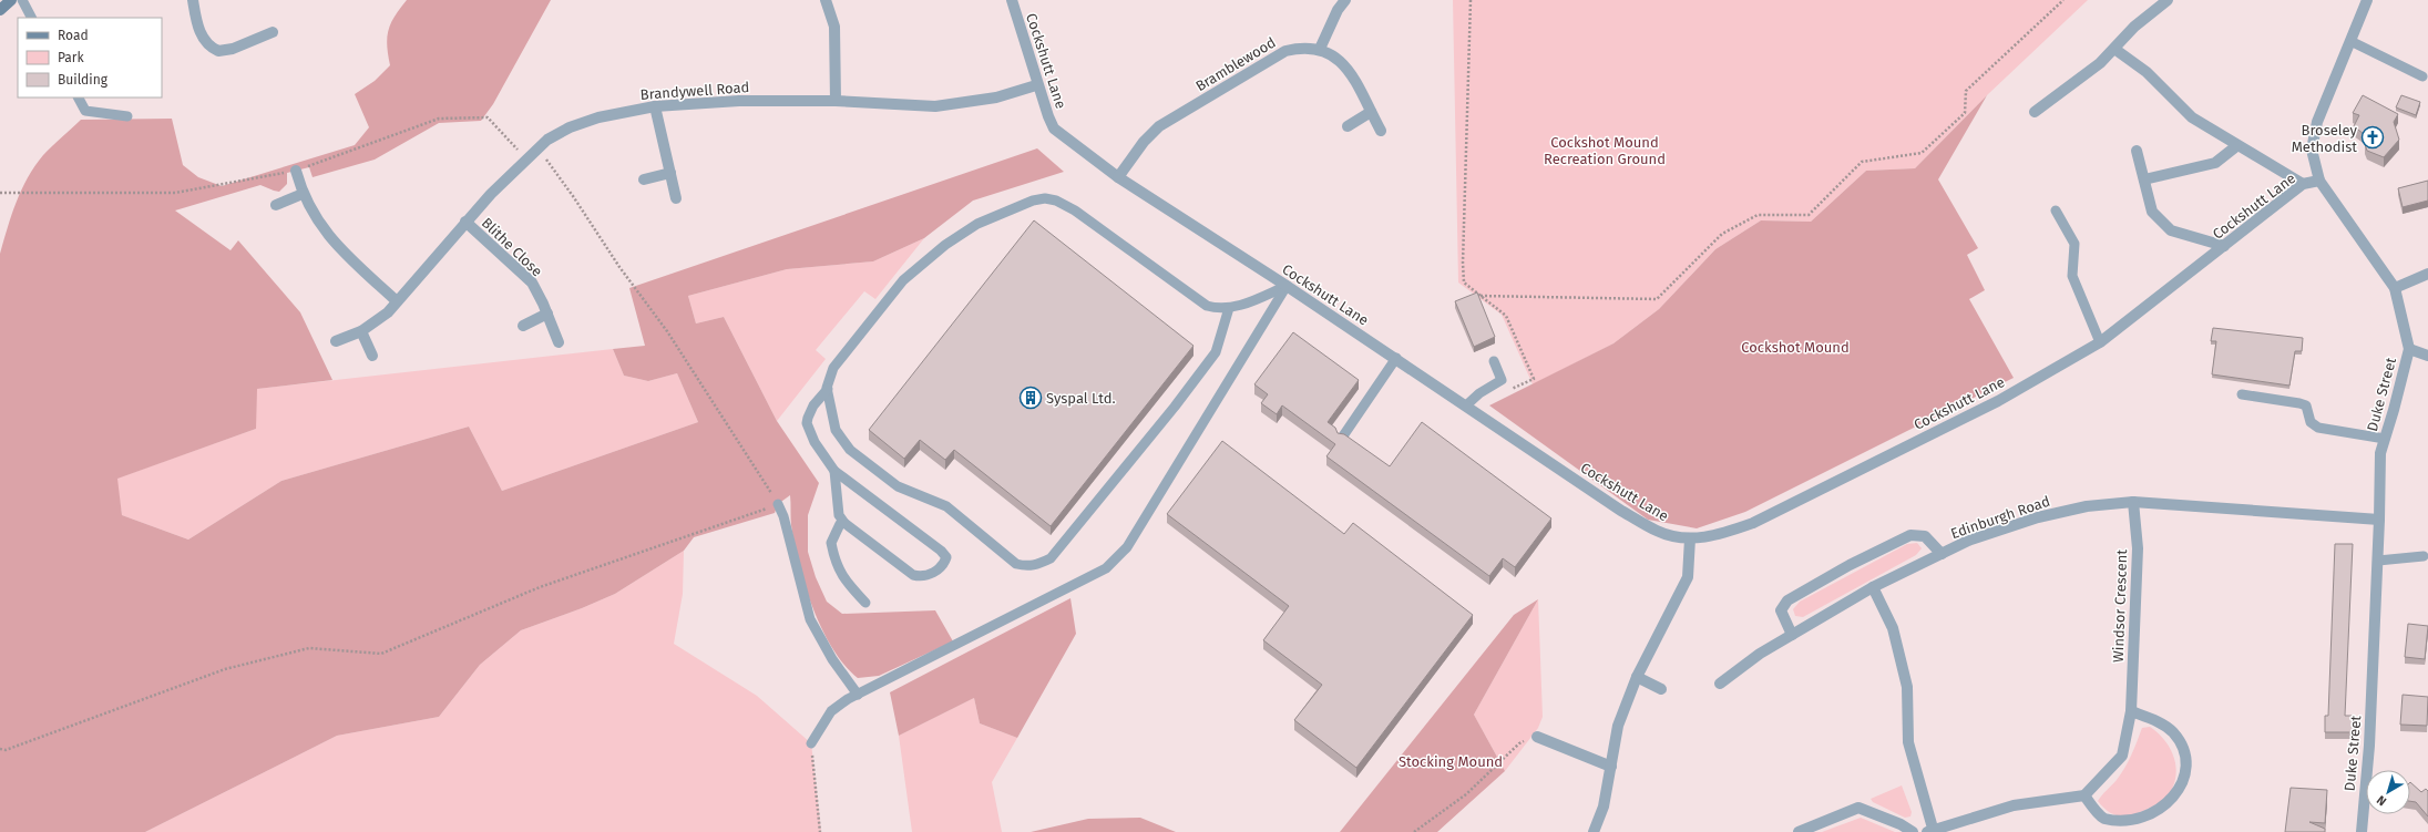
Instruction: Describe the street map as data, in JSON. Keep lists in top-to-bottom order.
{
  "streets": {
    "street": [
      "Cockshutt Lane",
      "Bramblewood",
      "Brandywell Road",
      "Blithe Close",
      "Duke Street",
      "Edinburgh Road",
      "Windsor Crescent"
    ]
  },
  "crossings": [
    ["Cockshutt Lane", "Bramblewood"],
    ["Cockshutt Lane", "Brandywell Road"],
    ["Cockshutt Lane", "Duke Street"],
    ["Brandywell Road", "Blithe Close"],
    ["Duke Street", "Edinburgh Road"],
    ["Edinburgh Road", "Windsor Crescent"]
  ],
  "parks": ["Cockshot Mound Recreation Ground", "Cockshot Mound", "Stocking Mound"],
  "places": {
    "church": ["Broseley Methodist"],
    "building": ["Syspal Ltd."]
  },
  "legend": ["Road", "Park", "Building"],
  "north": "bottom left"
}
